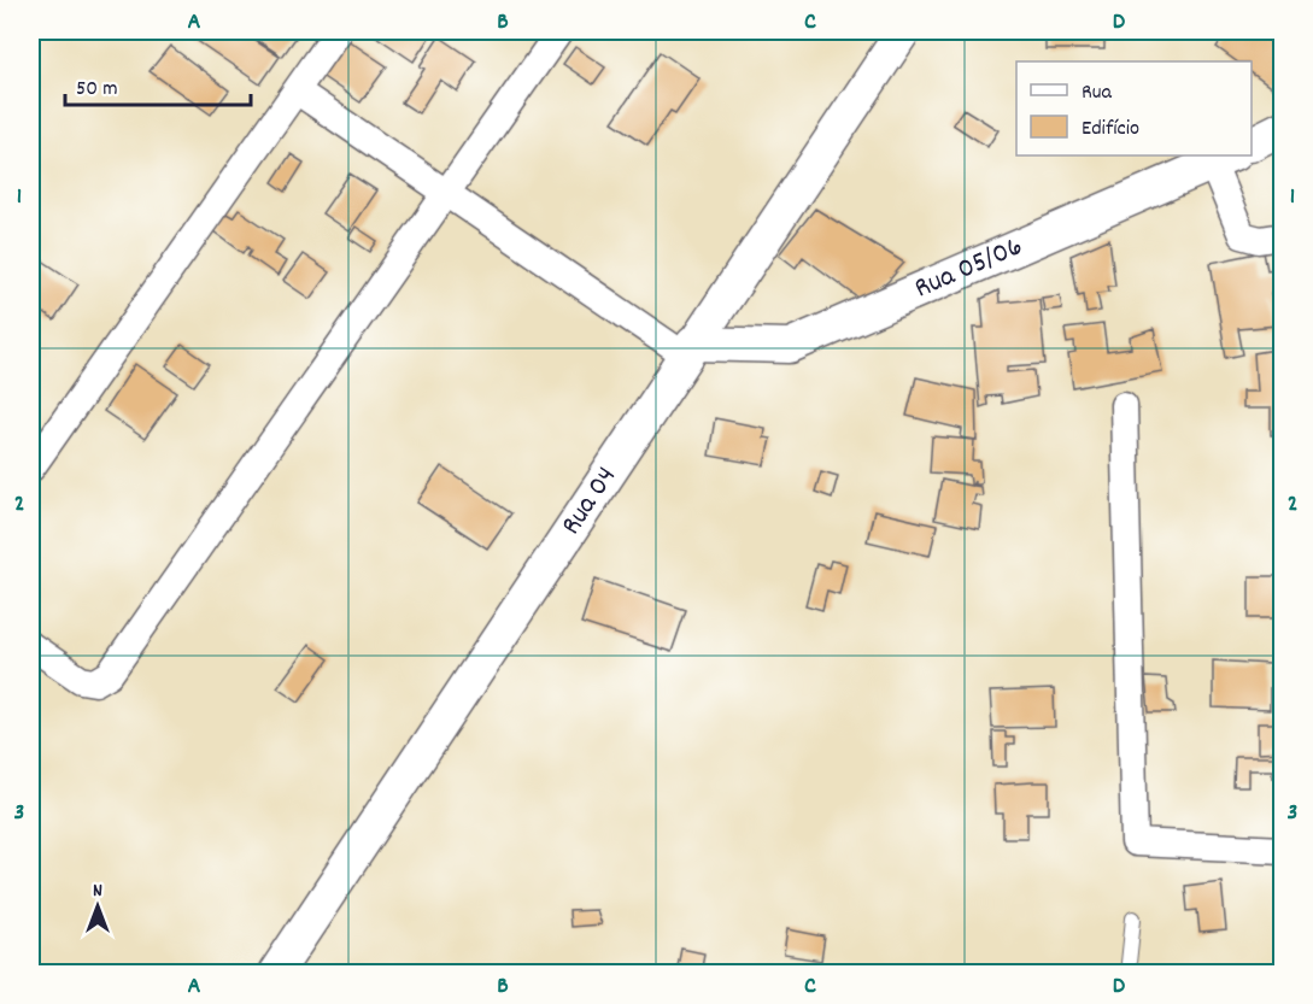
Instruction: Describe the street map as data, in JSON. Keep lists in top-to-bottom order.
{
  "streets": {
    "street": ["Rua 05/06", "Rua 04"]
  },
  "crossings": [
    ["Rua 05/06", "Rua 04"]
  ],
  "legend": ["Rua", "Edifício"],
  "scale_bar": "50 m",
  "north": "top",
  "grid": {
    "columns": [
      "A",
      "B",
      "C",
      "D"
    ],
    "rows": ["1", "2", "3"]
  }
}
